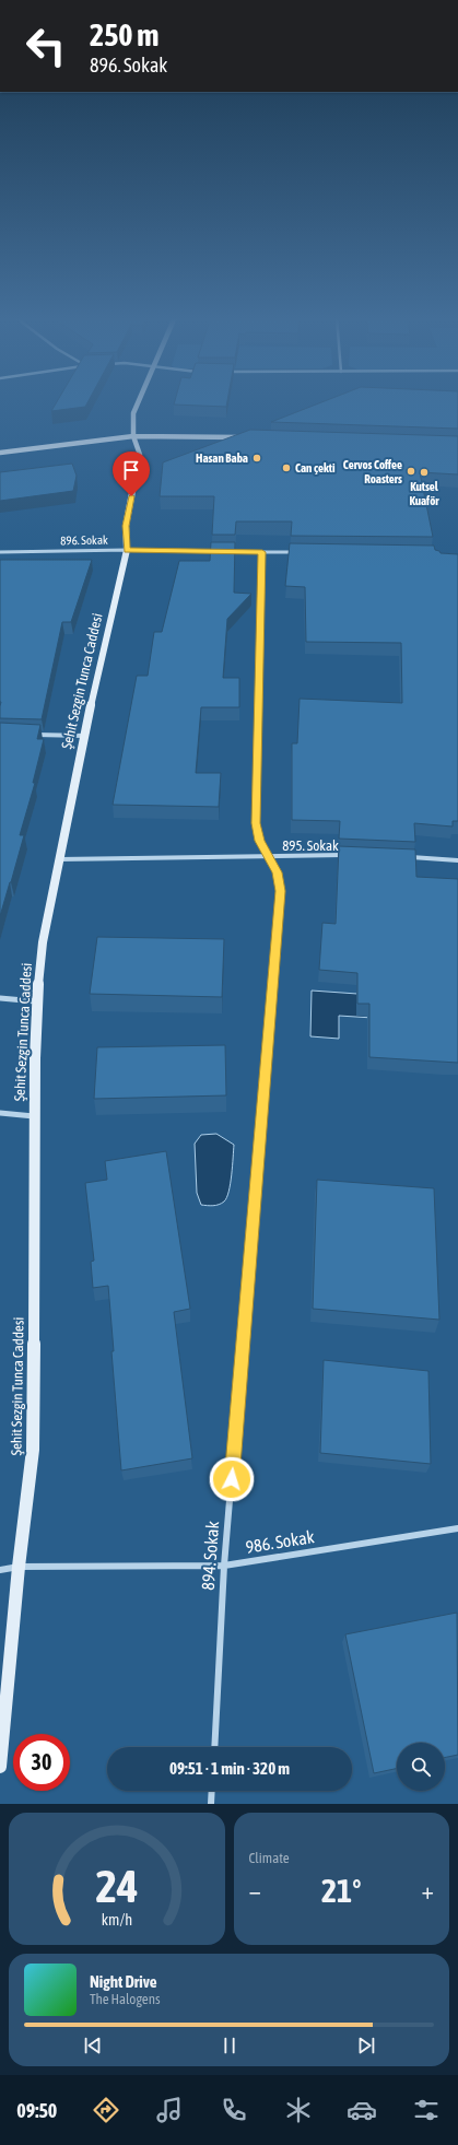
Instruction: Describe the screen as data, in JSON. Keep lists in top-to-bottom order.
{
  "streets": {
    "street": [
      "896. Sokak",
      "Şehit Sezgin Tunca Caddesi",
      "895. Sokak",
      "986. Sokak",
      "894. Sokak"
    ]
  },
  "crossings": [
    ["896. Sokak", "Şehit Sezgin Tunca Caddesi"],
    ["Şehit Sezgin Tunca Caddesi", "895. Sokak"],
    ["Şehit Sezgin Tunca Caddesi", "986. Sokak"],
    ["895. Sokak", "894. Sokak"],
    ["986. Sokak", "894. Sokak"]
  ],
  "places": [
    "Hasan Baba",
    "Can çekti",
    "Cervos Coffee Roasters",
    "Kutsel Kuaför"
  ],
  "page": {
    "turn": ["250 m", "896. Sokak"],
    "limit": "30",
    "trip": "09:51 · 1 min · 320 m",
    "tile": "Climate",
    "heat": ["−", "21°", "+"],
    "song": ["Night Drive", "The Halogens"],
    "tabs": "09:50",
    "gauge": ["24", "km/h"]
  }
}
